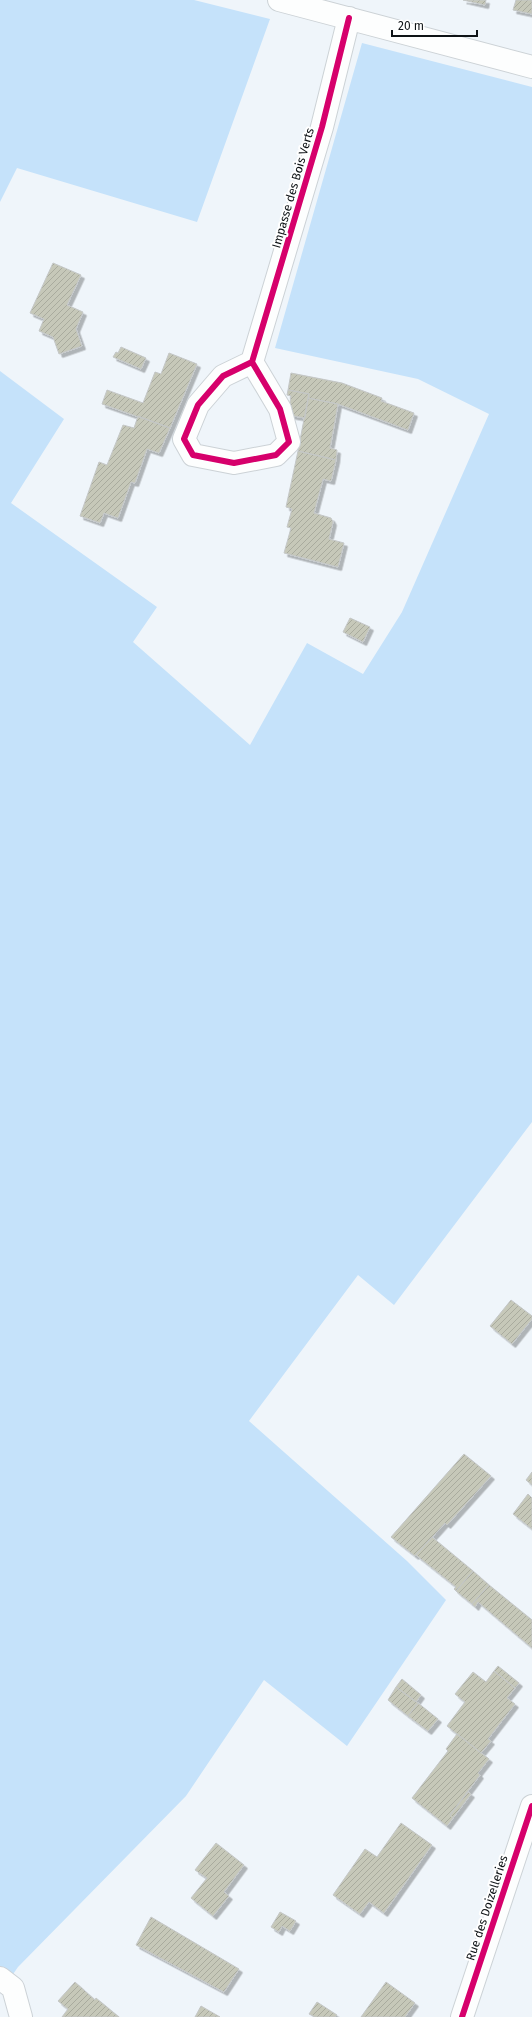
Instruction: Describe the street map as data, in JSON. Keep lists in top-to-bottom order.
{
  "streets": {
    "street": ["Impasse des Bois Verts", "Rue des Doizelleries"]
  },
  "scale_bar": "20 m"
}
